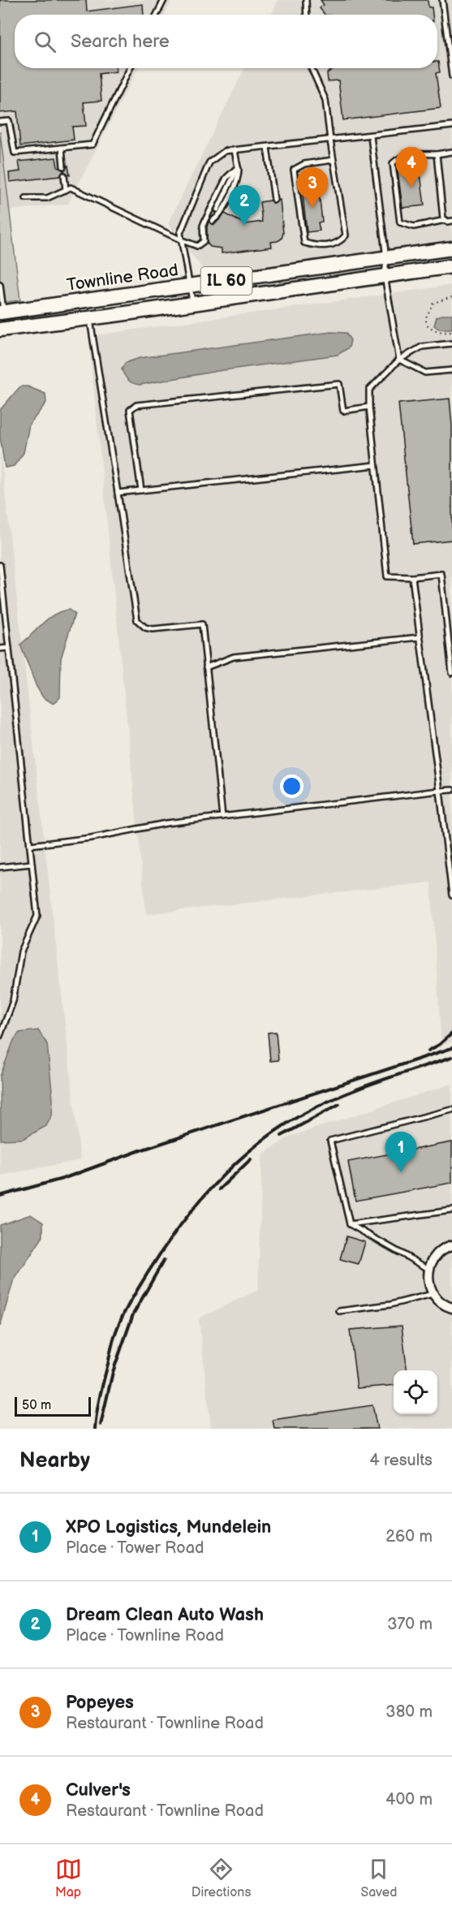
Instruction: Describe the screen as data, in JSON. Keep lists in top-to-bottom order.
{
  "streets": {
    "main road": ["Townline Road", "IL 60"]
  },
  "scale_bar": "50 m",
  "page": {
    "search": "Search here",
    "pins": [
      "4",
      "3",
      "2",
      "1"
    ],
    "scale": "50 m",
    "heading": ["Nearby", "4 results"],
    "list": [
      {
        "mark": "1",
        "name": "XPO Logistics, Mundelein",
        "note": "Place · Tower Road",
        "value": "260 m"
      },
      {
        "mark": "2",
        "name": "Dream Clean Auto Wash",
        "note": "Place · Townline Road",
        "value": "370 m"
      },
      {
        "mark": "3",
        "name": "Popeyes",
        "note": "Restaurant · Townline Road",
        "value": "380 m"
      },
      {
        "mark": "4",
        "name": "Culver's",
        "note": "Restaurant · Townline Road",
        "value": "400 m"
      }
    ],
    "nav": ["Map", "Directions", "Saved"]
  }
}
